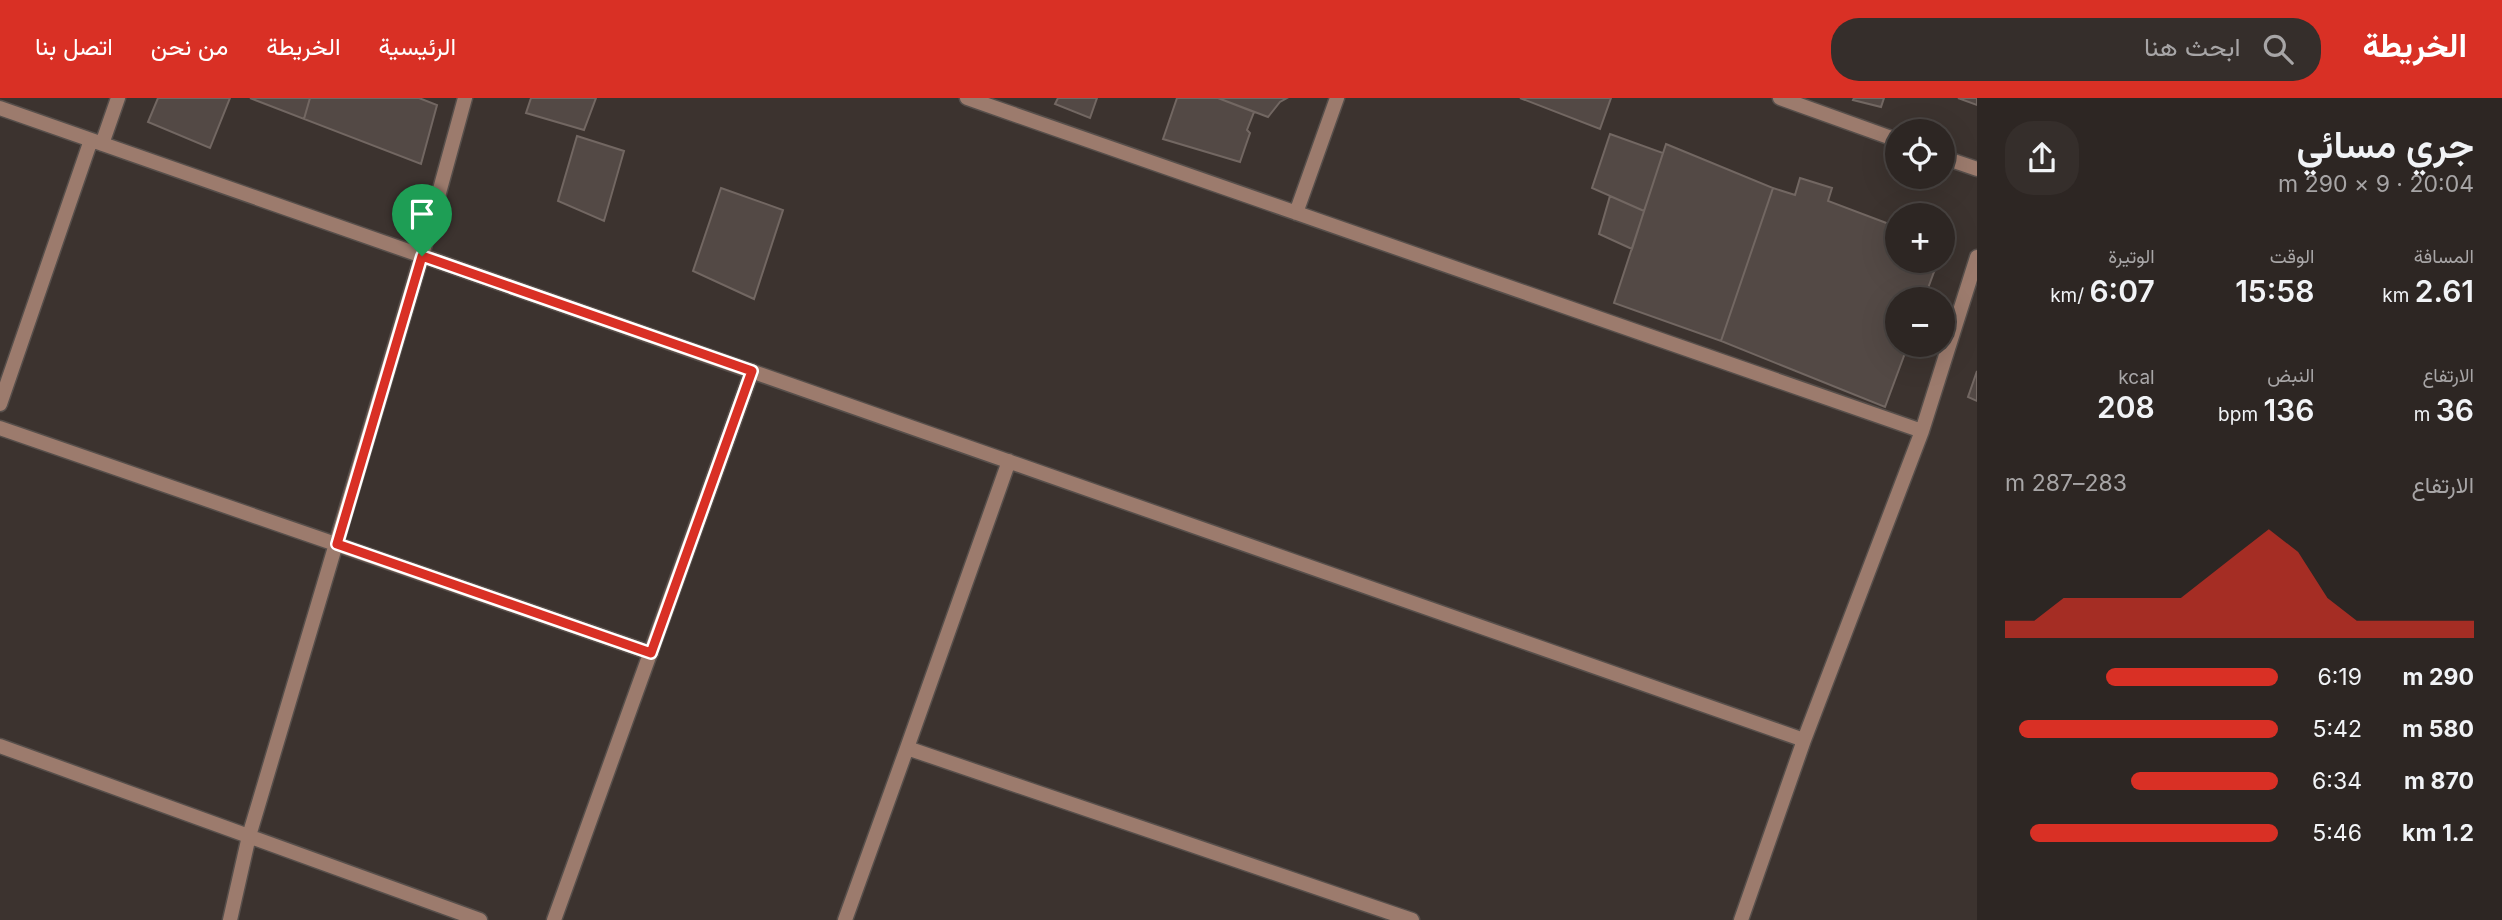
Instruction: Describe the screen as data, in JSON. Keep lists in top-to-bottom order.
{
  "page": {
    "header": "الخريطة",
    "search": "ابحث هنا",
    "nav": [
      "الرئيسية",
      "الخريطة",
      "من نحن",
      "اتصل بنا"
    ],
    "heading": ["جري مسائي", "20:04 · 9 × 290 m"],
    "map_buttons": ["+", "−"],
    "stats": [
      ["المسافة", "2.61 km"],
      ["الوقت", "15:58"],
      ["الوتيرة", "6:07 /km"],
      ["الارتفاع", "36 m"],
      ["النبض", "136 bpm"],
      ["kcal", "208"]
    ],
    "chart": ["الارتفاع", "283–287 m"],
    "list": [
      {
        "name": "290 m",
        "note": "6:19"
      },
      {
        "name": "580 m",
        "note": "5:42"
      },
      {
        "name": "870 m",
        "note": "6:34"
      },
      {
        "name": "1.2 km",
        "note": "5:46"
      }
    ]
  }
}
